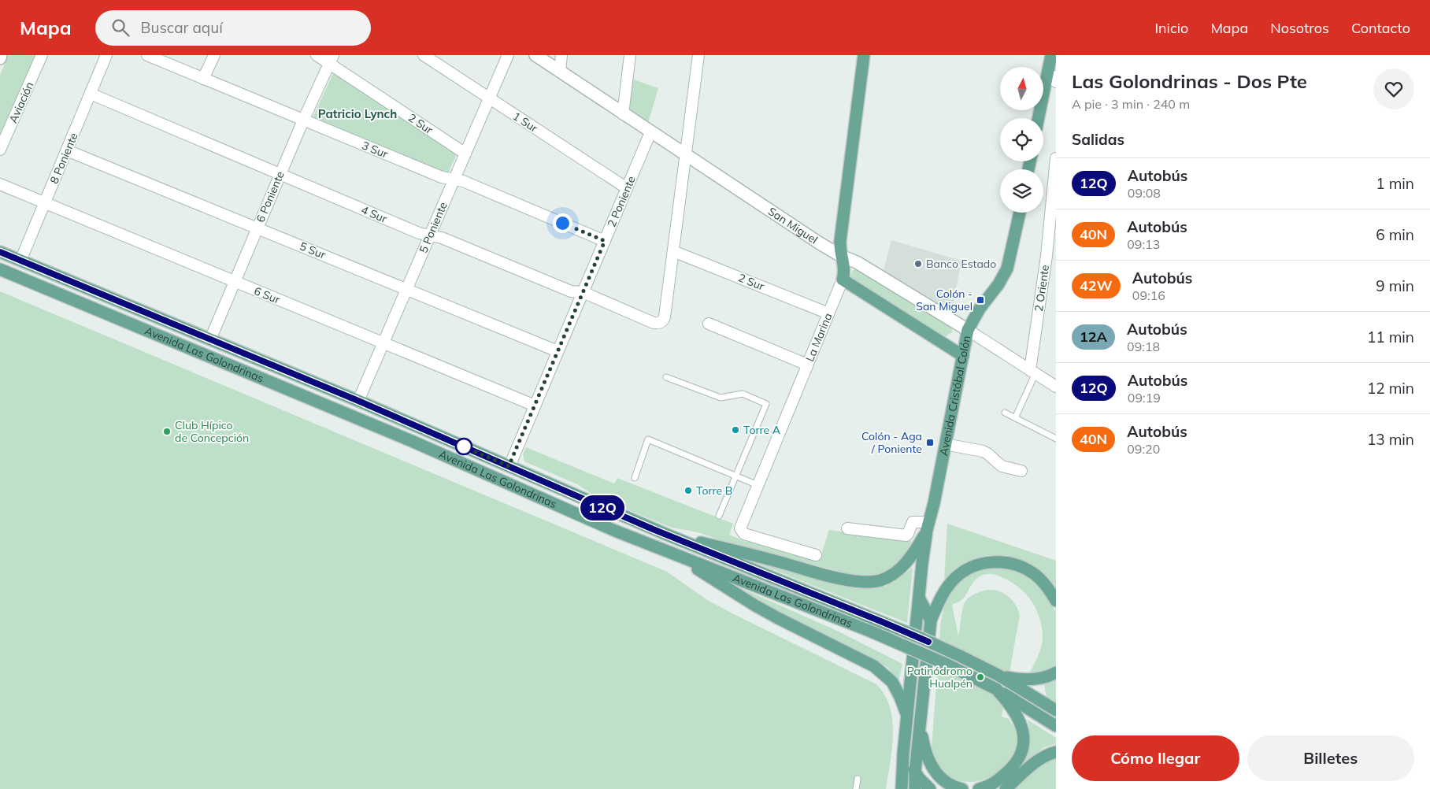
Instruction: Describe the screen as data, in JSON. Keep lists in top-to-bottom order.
{
  "streets": {
    "main road": ["La Marina", "Avenida Las Golondrinas", "Avenida Cristóbal Colón"],
    "street": [
      "Aviación",
      "1 Sur",
      "2 Sur",
      "3 Sur",
      "8 Poniente",
      "6 Poniente",
      "2 Poniente",
      "4 Sur",
      "San Miguel",
      "5 Poniente",
      "5 Sur",
      "2 Oriente",
      "6 Sur"
    ]
  },
  "crossings": [
    ["1 Sur", "2 Poniente"],
    ["1 Sur", "5 Poniente"],
    ["2 Sur", "6 Poniente"],
    ["2 Sur", "4 Sur"],
    ["2 Sur", "5 Poniente"],
    ["2 Sur", "La Marina"],
    ["3 Sur", "6 Poniente"],
    ["3 Sur", "2 Poniente"],
    ["3 Sur", "5 Poniente"],
    ["8 Poniente", "4 Sur"],
    ["8 Poniente", "5 Sur"],
    ["8 Poniente", "6 Sur"],
    ["8 Poniente", "Avenida Las Golondrinas"],
    ["6 Poniente", "4 Sur"],
    ["6 Poniente", "5 Sur"],
    ["6 Poniente", "6 Sur"],
    ["6 Poniente", "Avenida Las Golondrinas"],
    ["2 Poniente", "4 Sur"],
    ["2 Poniente", "San Miguel"],
    ["2 Poniente", "5 Sur"],
    ["2 Poniente", "6 Sur"],
    ["2 Poniente", "Avenida Las Golondrinas"],
    ["4 Sur", "5 Poniente"],
    ["San Miguel", "2 Oriente"],
    ["San Miguel", "La Marina"],
    ["San Miguel", "Avenida Cristóbal Colón"],
    ["5 Poniente", "5 Sur"],
    ["5 Poniente", "6 Sur"],
    ["5 Poniente", "Avenida Las Golondrinas"]
  ],
  "districts": ["Patricio Lynch"],
  "places": {
    "other": [
      "Banco Estado",
      "Torre A",
      "Club Hípico de Concepción",
      "Torre B",
      "Patinódromo Hualpén"
    ],
    "transit": ["Colón - San Miguel", "Colón - Aga / Poniente"]
  },
  "lines": ["bus line 12Q"],
  "north": "top",
  "page": {
    "header": "Mapa",
    "search": "Buscar aquí",
    "nav": [
      "Inicio",
      "Mapa",
      "Nosotros",
      "Contacto"
    ],
    "on_map": "12Q",
    "heading": [
      ["Las Golondrinas - Dos Pte", "A pie · 3 min · 240 m"],
      "Salidas"
    ],
    "list": [
      {
        "mark": "12Q",
        "name": "Autobús",
        "note": "09:08",
        "value": "1 min"
      },
      {
        "mark": "40N",
        "name": "Autobús",
        "note": "09:13",
        "value": "6 min"
      },
      {
        "mark": "42W",
        "name": "Autobús",
        "note": "09:16",
        "value": "9 min"
      },
      {
        "mark": "12A",
        "name": "Autobús",
        "note": "09:18",
        "value": "11 min"
      },
      {
        "mark": "12Q",
        "name": "Autobús",
        "note": "09:19",
        "value": "12 min"
      },
      {
        "mark": "40N",
        "name": "Autobús",
        "note": "09:20",
        "value": "13 min"
      }
    ],
    "buttons": ["Cómo llegar", "Billetes"]
  }
}
